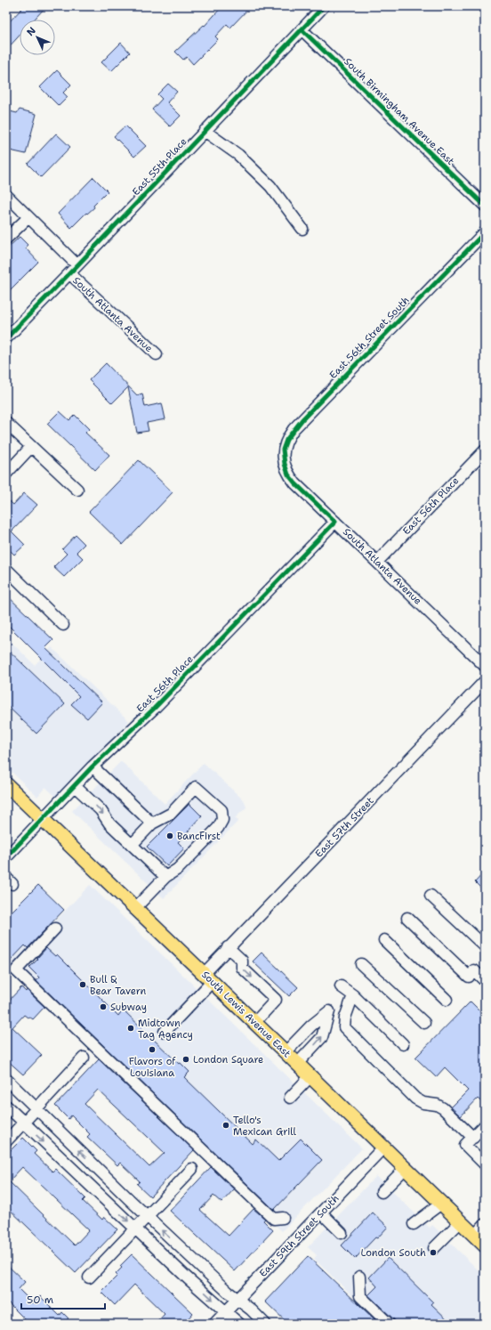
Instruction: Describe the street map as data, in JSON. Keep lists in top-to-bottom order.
{
  "streets": {
    "main road": ["South Lewis Avenue East"],
    "street": [
      "South Birmingham Avenue East",
      "East 55th Place",
      "South Atlanta Avenue",
      "East 56th Street South",
      "East 56th Place",
      "East 57th Street",
      "East 59th Street South"
    ]
  },
  "crossings": [
    ["South Birmingham Avenue East", "East 55th Place"],
    ["East 55th Place", "South Atlanta Avenue"],
    ["South Atlanta Avenue", "East 56th Street South"],
    ["South Atlanta Avenue", "East 56th Place"],
    ["East 56th Place", "South Lewis Avenue East"],
    ["East 57th Street", "South Lewis Avenue East"],
    ["South Lewis Avenue East", "East 59th Street South"]
  ],
  "places": [
    "BancFirst",
    "Bull & Bear Tavern",
    "Subway",
    "Midtown Tag Agency",
    "Flavors of Louisiana",
    "London Square",
    "Tello's Mexican Grill",
    "London South"
  ],
  "scale_bar": "50 m",
  "north": "top left"
}
